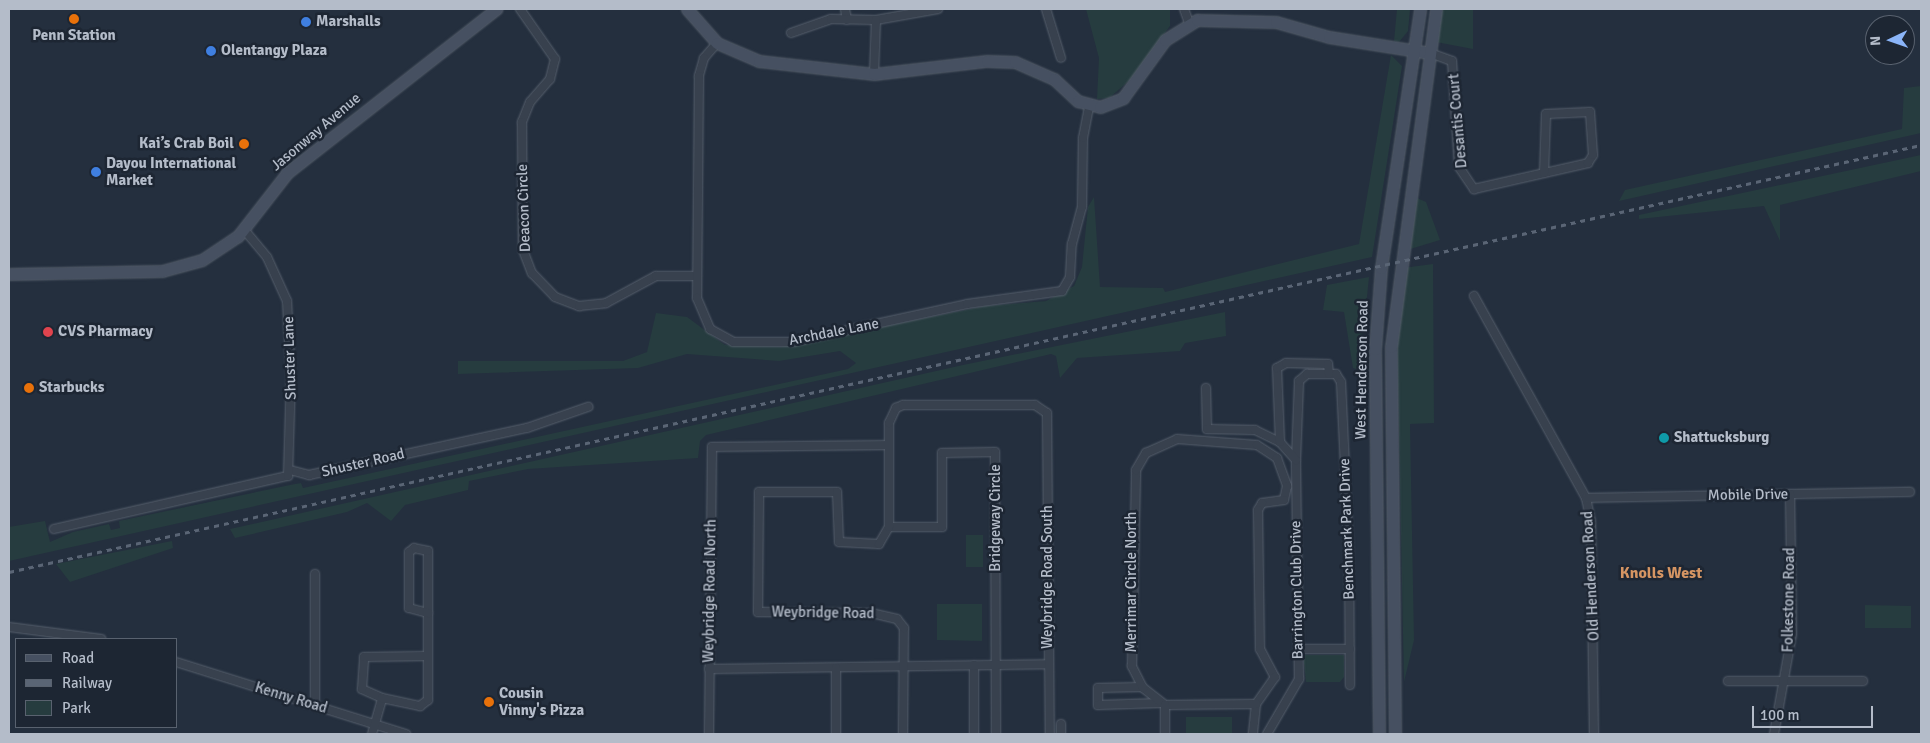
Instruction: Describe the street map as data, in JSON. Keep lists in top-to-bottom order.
{
  "streets": {
    "main road": ["Jasonway Avenue", "West Henderson Road"],
    "street": [
      "Desantis Court",
      "Deacon Circle",
      "Archdale Lane",
      "Shuster Lane",
      "Shuster Road",
      "Mobile Drive",
      "Bridgeway Circle",
      "Benchmark Park Drive",
      "Old Henderson Road",
      "Weybridge Road South",
      "Merrimar Circle North",
      "Barrington Club Drive",
      "Weybridge Road North",
      "Folkestone Road",
      "Weybridge Road",
      "Kenny Road"
    ]
  },
  "crossings": [
    ["Desantis Court", "West Henderson Road"],
    ["Jasonway Avenue", "Shuster Lane"],
    ["Deacon Circle", "Archdale Lane"],
    ["Shuster Lane", "Shuster Road"],
    ["Mobile Drive", "Old Henderson Road"],
    ["Mobile Drive", "Folkestone Road"],
    ["Bridgeway Circle", "Weybridge Road"],
    ["Weybridge Road South", "Weybridge Road North"]
  ],
  "districts": ["Knolls West"],
  "places": [
    "Penn Station",
    "Marshalls",
    "Olentangy Plaza",
    "Kai’s Crab Boil",
    "Dayou International Market",
    "CVS Pharmacy",
    "Starbucks",
    "Shattucksburg",
    "Cousin Vinny's Pizza"
  ],
  "legend": ["Road", "Railway", "Park"],
  "scale_bar": "100 m",
  "north": "left"
}
